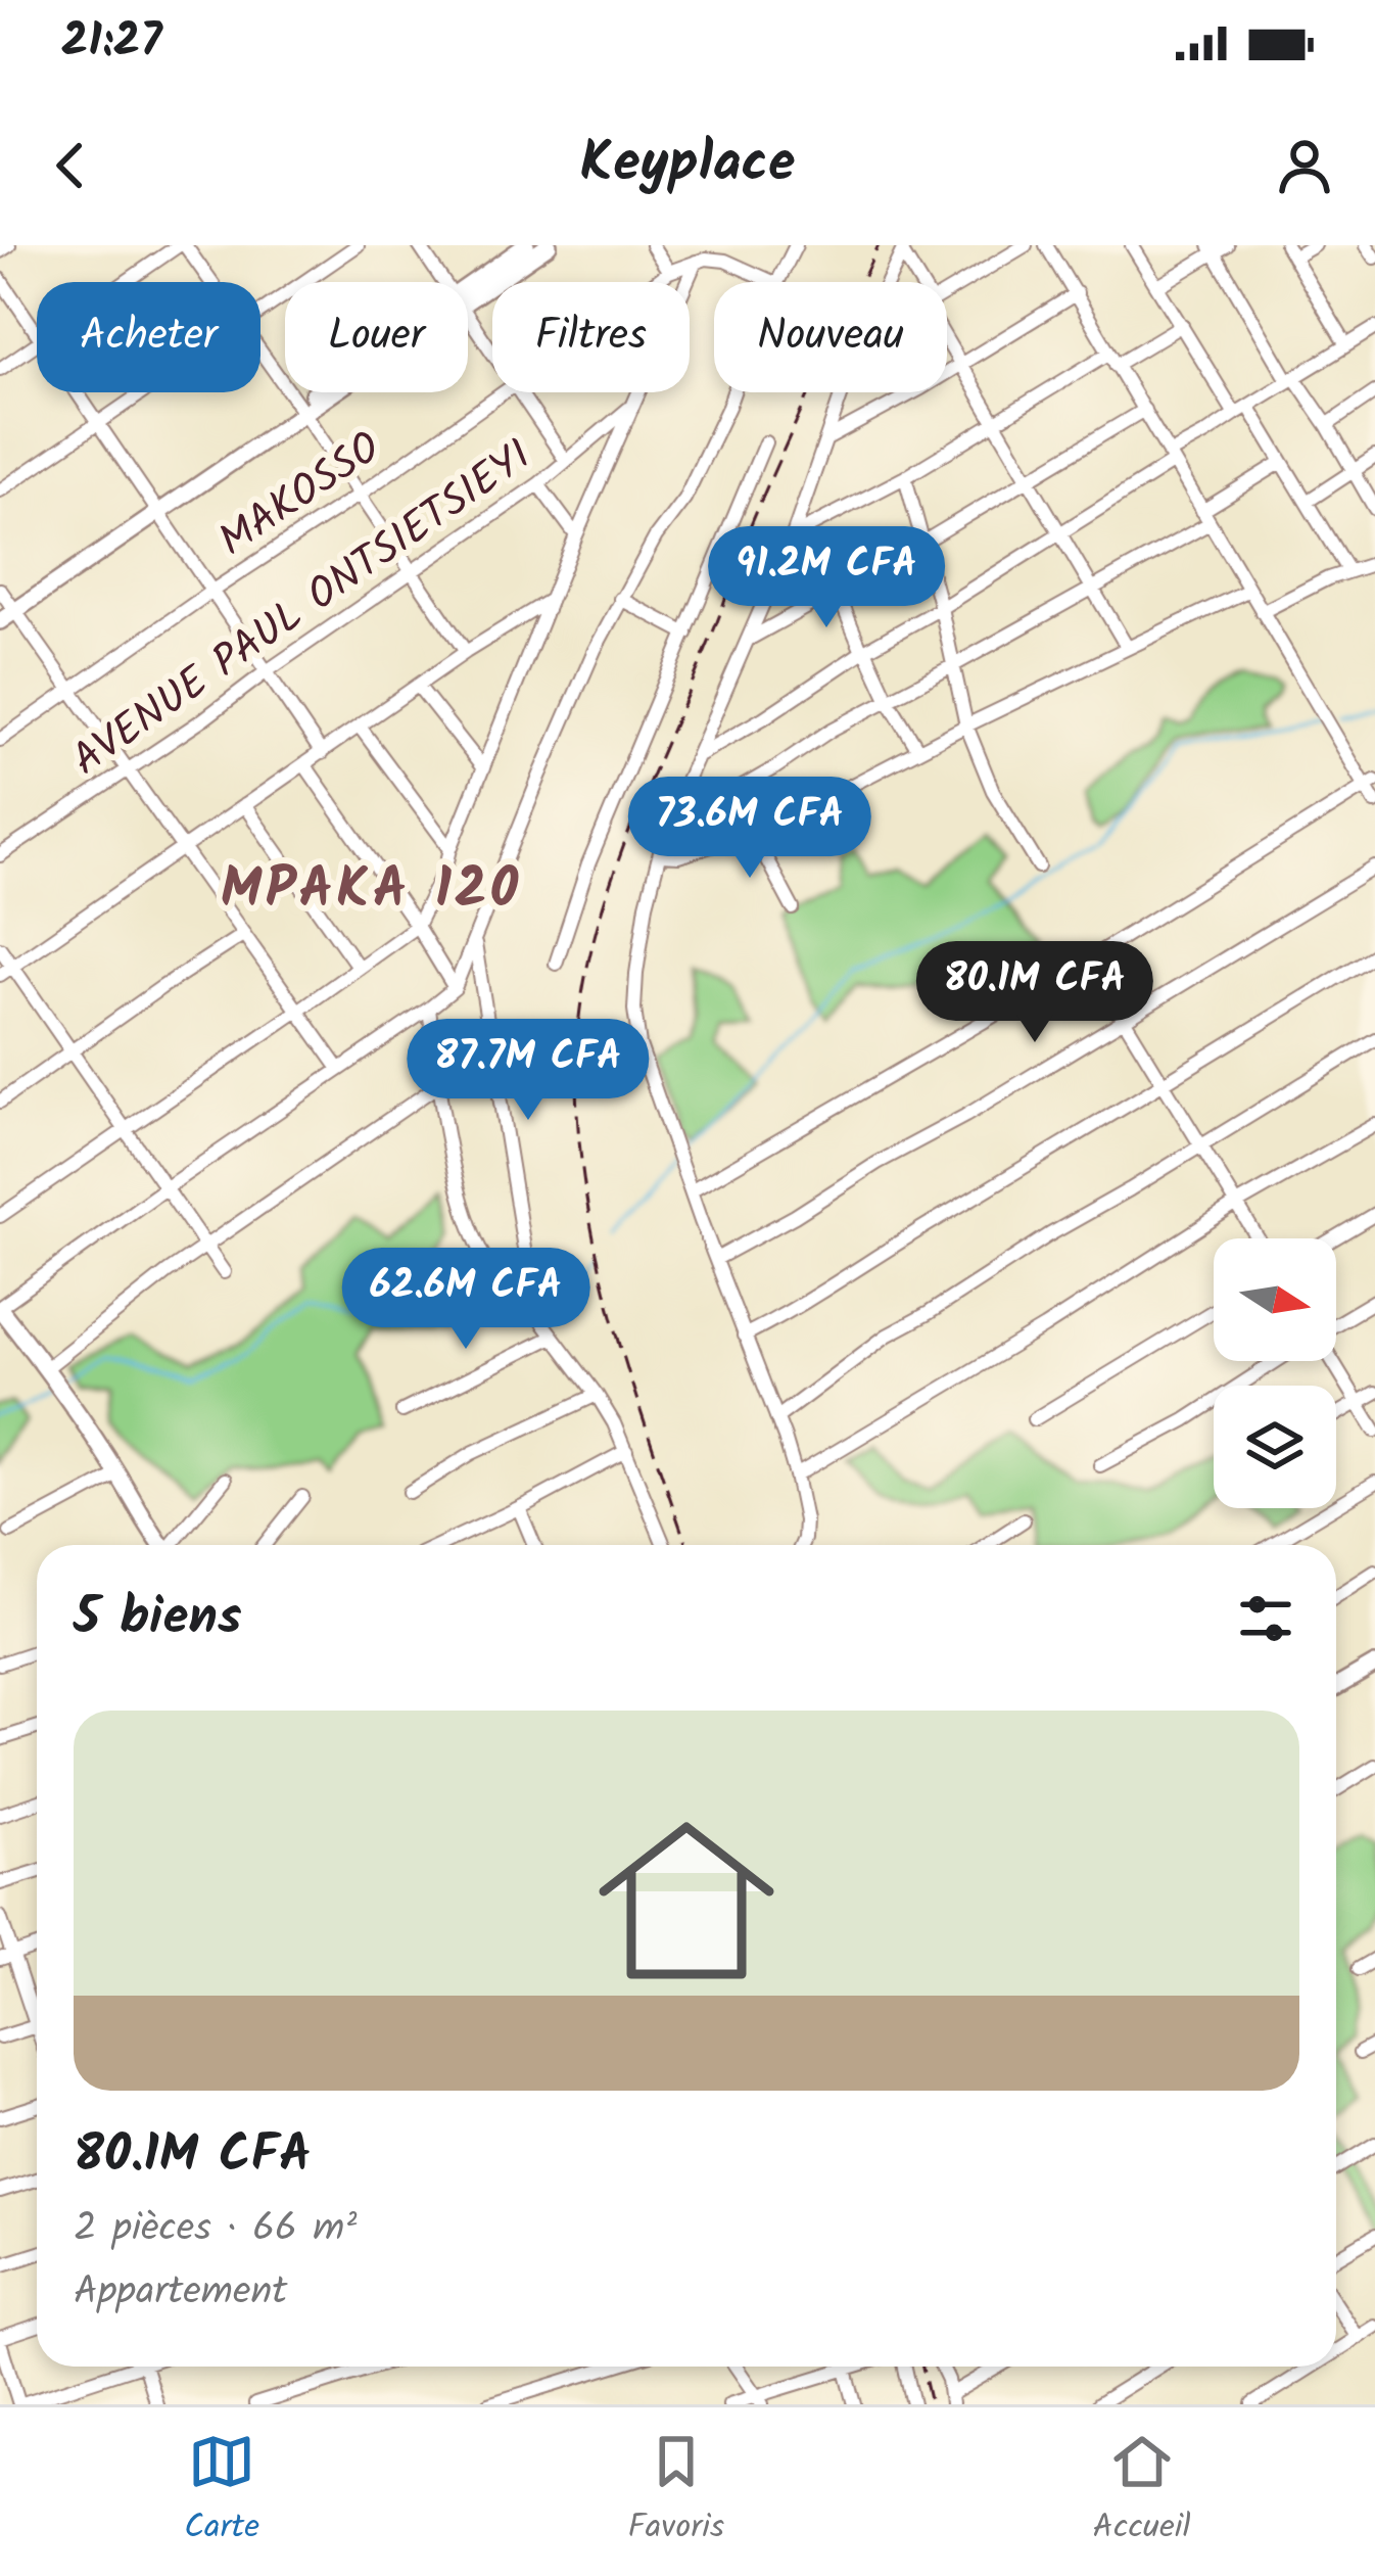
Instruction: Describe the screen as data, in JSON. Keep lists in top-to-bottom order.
{
  "streets": {
    "street": ["MAKOSSO", "AVENUE PAUL ONTSIETSIEYI"]
  },
  "districts": ["MPAKA 120"],
  "north": "right",
  "page": {
    "status": "21:27",
    "header": "Keyplace",
    "chip": [
      "Acheter",
      "Louer",
      "Filtres",
      "Nouveau"
    ],
    "price": [
      "91.2M CFA",
      "73.6M CFA",
      "80.1M CFA",
      "87.7M CFA",
      "62.6M CFA"
    ],
    "heading": "5 biens",
    "list": [
      {
        "name": "80.1M CFA",
        "note": "2 pièces · 66 m² · Appartement"
      }
    ],
    "tabs": ["Carte", "Favoris", "Accueil"]
  }
}
